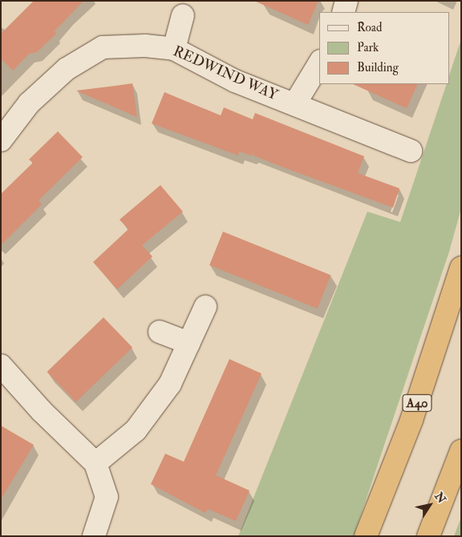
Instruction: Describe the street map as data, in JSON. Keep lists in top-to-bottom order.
{
  "streets": {
    "highway": ["A40"],
    "street": ["REDWIND WAY"]
  },
  "legend": ["Road", "Park", "Building"],
  "north": "top right"
}
